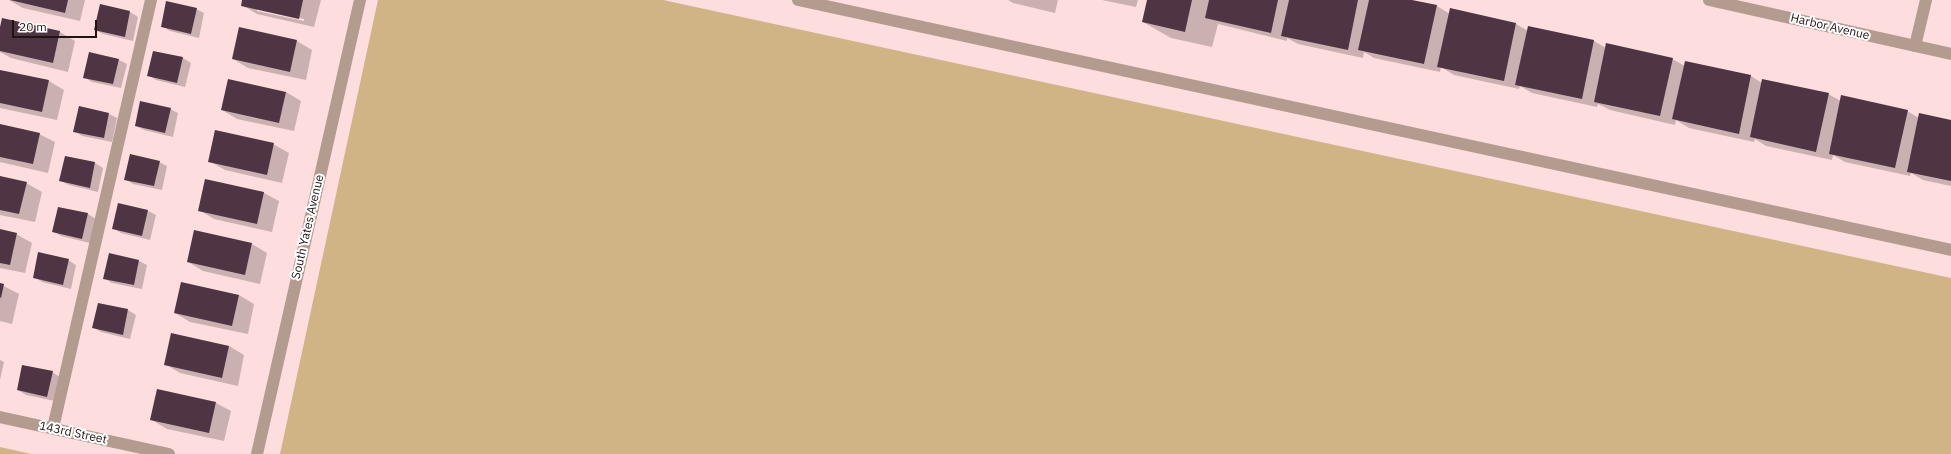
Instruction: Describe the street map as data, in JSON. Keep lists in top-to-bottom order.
{
  "streets": {
    "street": ["Harbor Avenue", "South Yates Avenue", "143rd Street"]
  },
  "scale_bar": "20 m"
}
